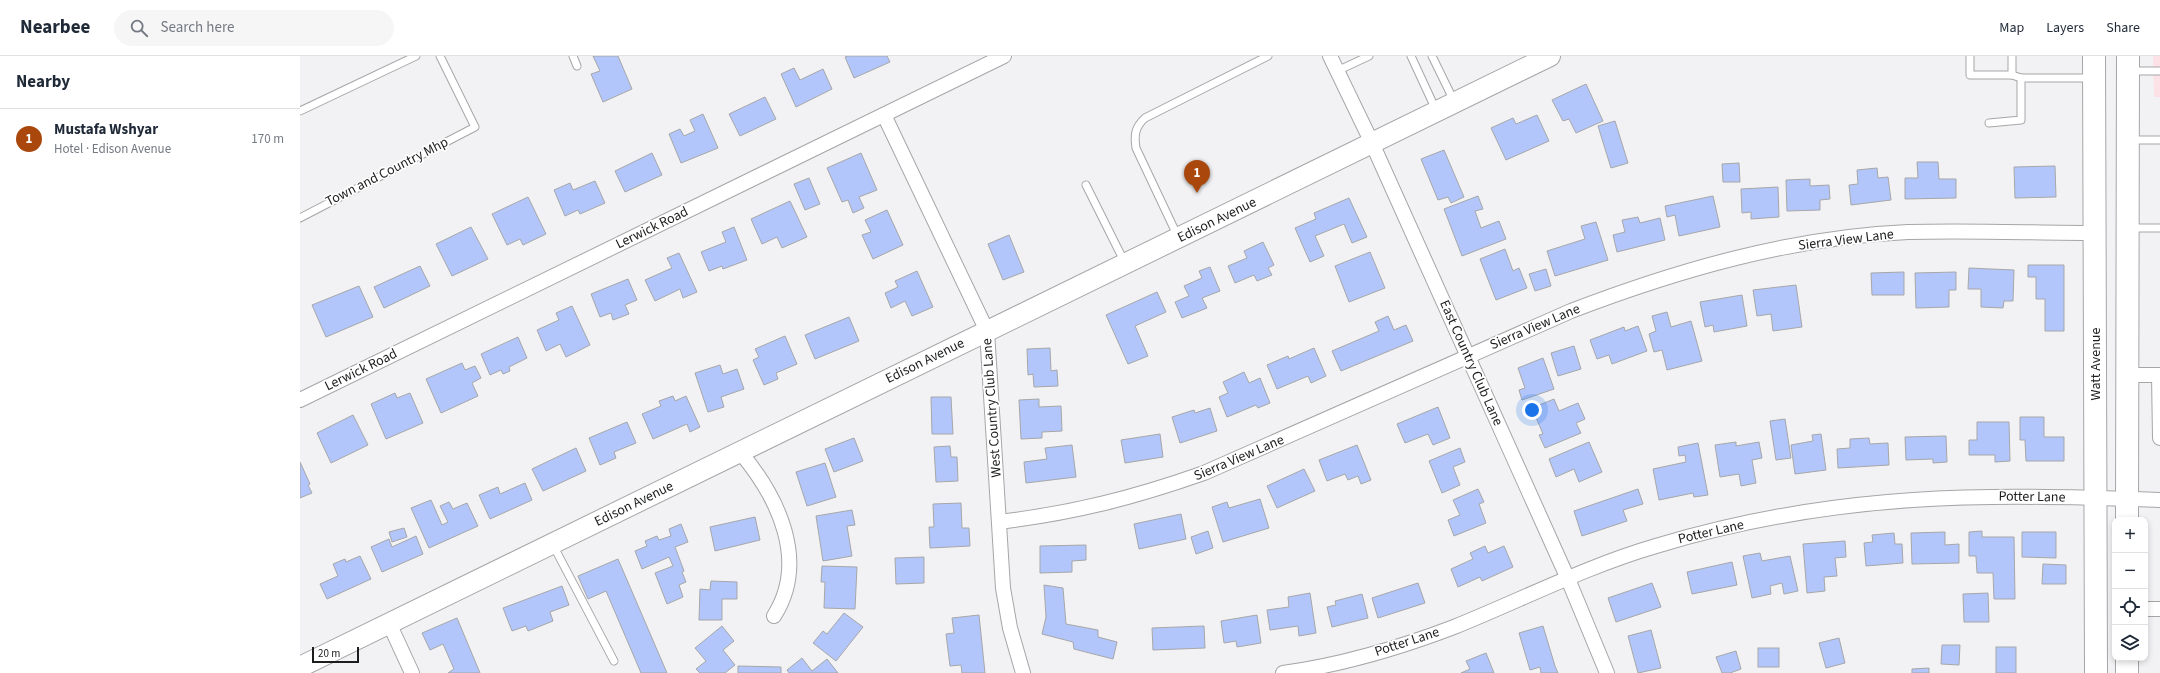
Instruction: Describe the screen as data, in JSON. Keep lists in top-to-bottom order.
{
  "streets": {
    "main road": ["Watt Avenue"],
    "street": [
      "Edison Avenue",
      "Lerwick Road",
      "Sierra View Lane",
      "East Country Club Lane",
      "West Country Club Lane",
      "Potter Lane"
    ],
    "lane": ["Town and Country Mhp"]
  },
  "crossings": [
    ["Edison Avenue", "East Country Club Lane"],
    ["Edison Avenue", "West Country Club Lane"],
    ["Lerwick Road", "West Country Club Lane"],
    ["Sierra View Lane", "East Country Club Lane"],
    ["Sierra View Lane", "Watt Avenue"],
    ["Sierra View Lane", "West Country Club Lane"],
    ["East Country Club Lane", "Potter Lane"],
    ["Watt Avenue", "Potter Lane"]
  ],
  "scale_bar": "20 m",
  "page": {
    "header": "Nearbee",
    "search": "Search here",
    "nav": ["Map", "Layers", "Share"],
    "heading": "Nearby",
    "list": [
      {
        "mark": "1",
        "name": "Mustafa Wshyar",
        "note": "Hotel · Edison Avenue",
        "value": "170 m"
      }
    ],
    "pins": "1",
    "map_buttons": ["+", "−"],
    "scale": "20 m"
  }
}
